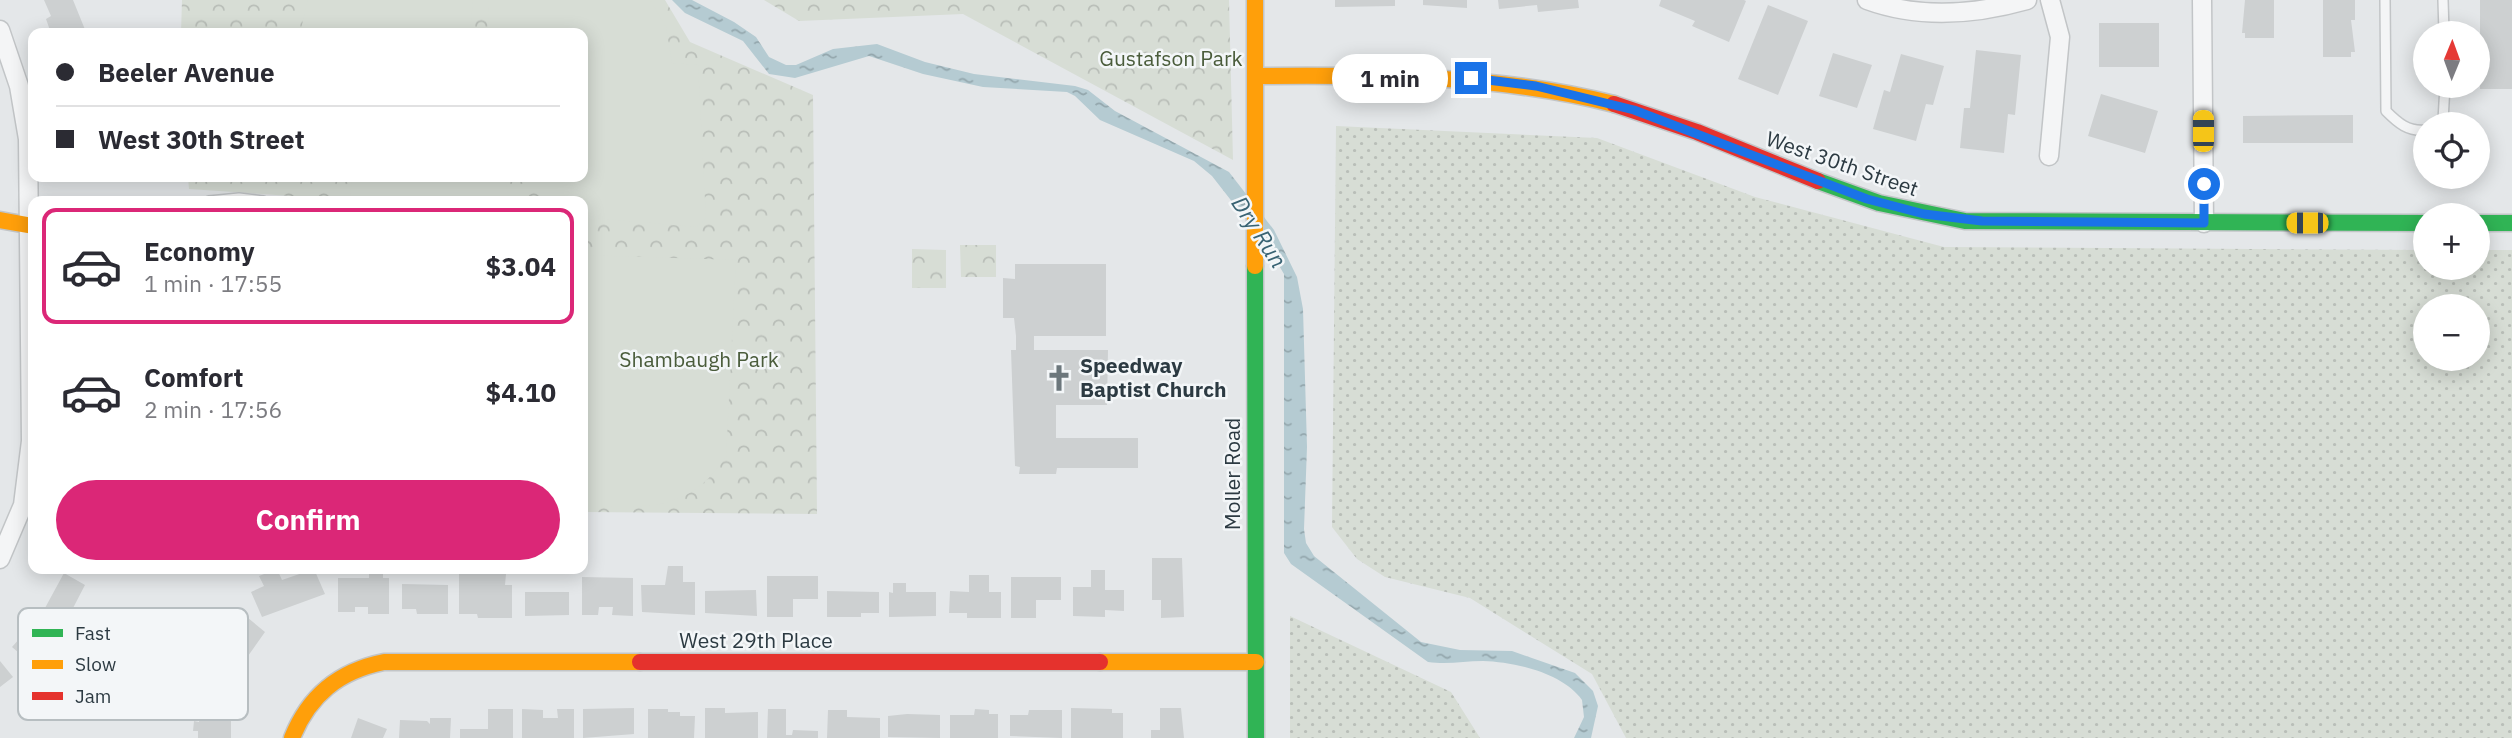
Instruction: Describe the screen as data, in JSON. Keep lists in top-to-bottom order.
{
  "streets": {
    "street": ["West 30th Street", "Moller Road", "West 29th Place"]
  },
  "crossings": [
    ["West 30th Street", "Moller Road"],
    ["Moller Road", "West 29th Place"]
  ],
  "water": ["Dry Run"],
  "parks": ["Gustafson Park", "Shambaugh Park"],
  "places": {
    "church": ["Speedway Baptist Church"]
  },
  "legend": ["Fast", "Slow", "Jam"],
  "north": "top",
  "page": {
    "map_buttons": ["+", "−"],
    "banner": ["Beeler Avenue", "West 30th Street"],
    "bubble": "1 min",
    "list": [
      {
        "name": "Economy",
        "note": "1 min · 17:55",
        "value": "$3.04"
      },
      {
        "name": "Comfort",
        "note": "2 min · 17:56",
        "value": "$4.10"
      }
    ],
    "buttons": "Confirm"
  }
}
